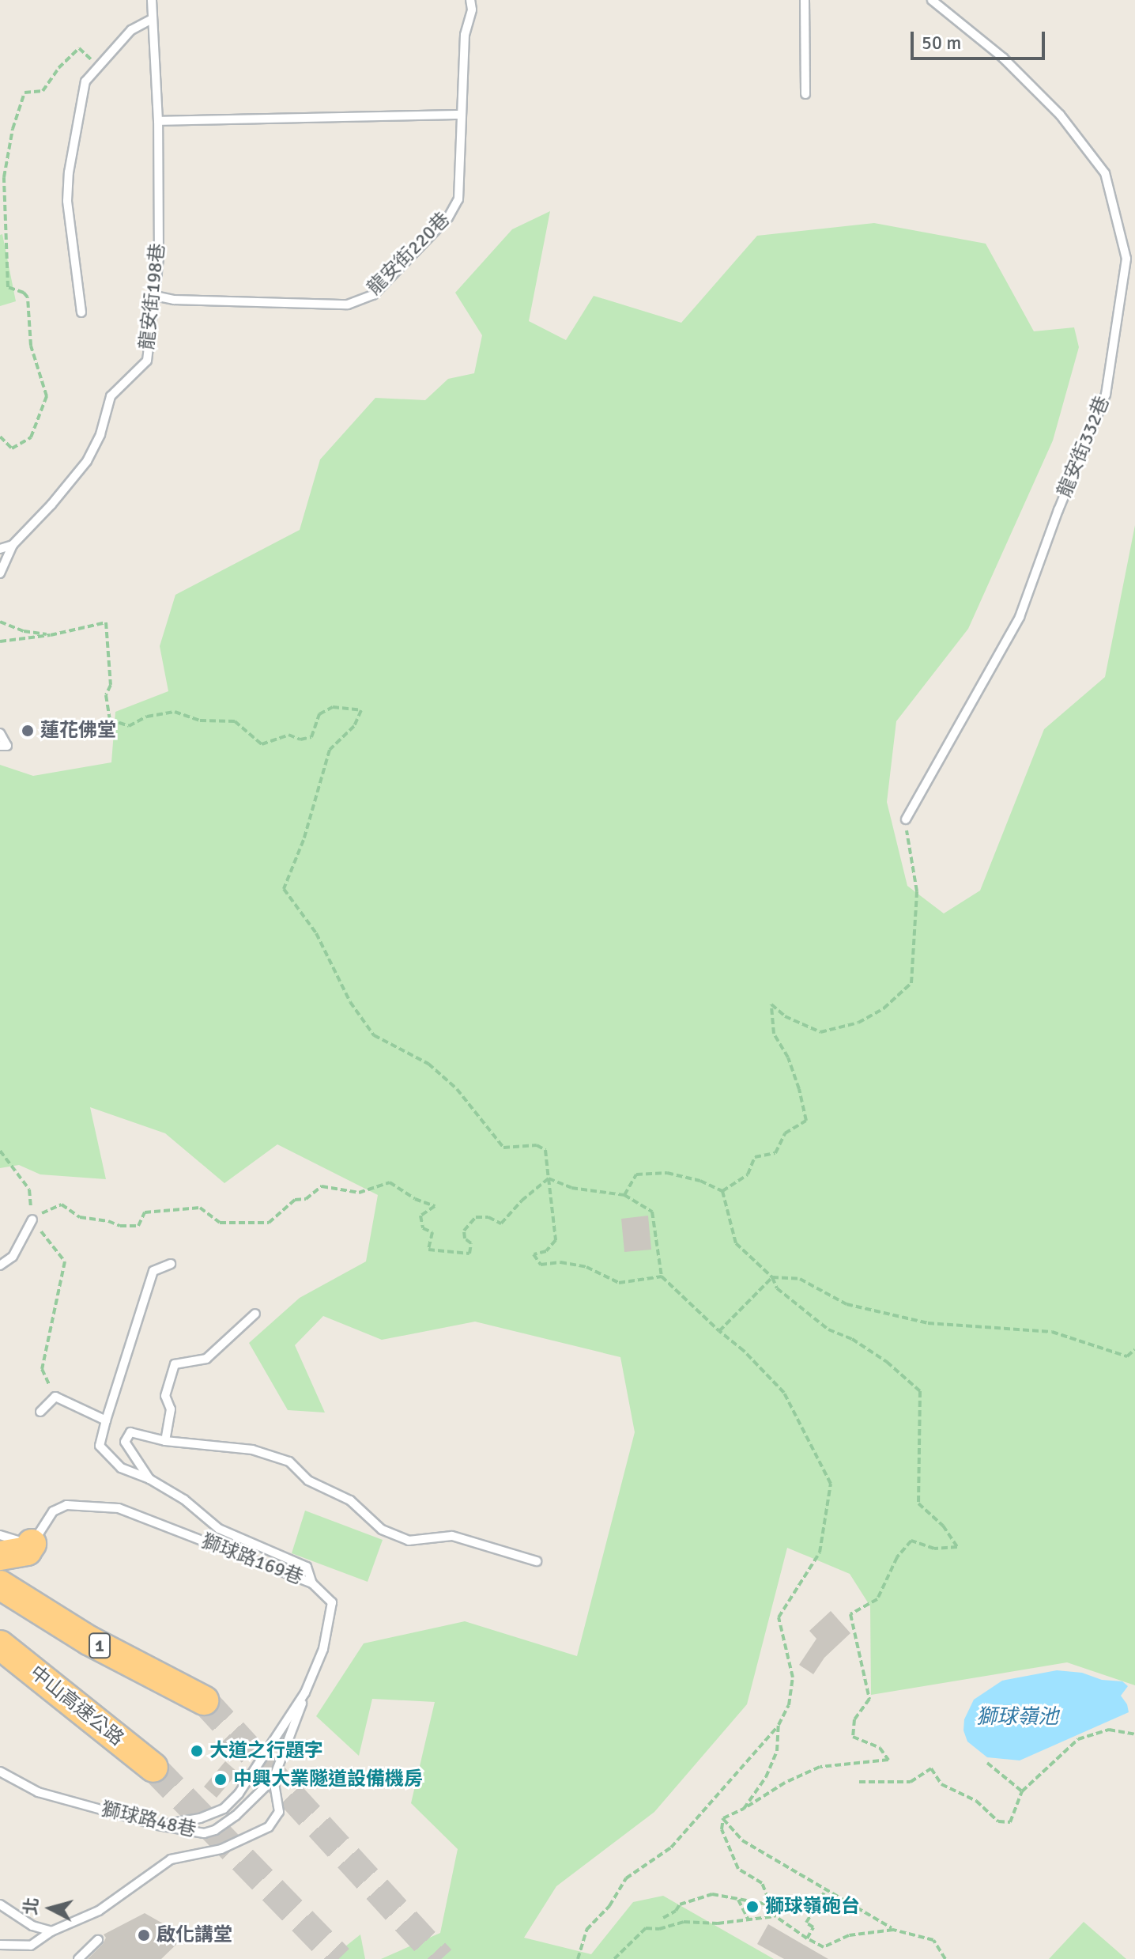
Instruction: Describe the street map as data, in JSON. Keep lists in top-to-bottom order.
{
  "streets": {
    "highway": ["1", "中山高速公路"],
    "lane": [
      "龍安街220巷",
      "龍安街198巷",
      "龍安街332巷",
      "獅球路169巷",
      "獅球路48巷"
    ]
  },
  "crossings": [
    ["龍安街220巷", "龍安街198巷"],
    ["獅球路169巷", "獅球路48巷"]
  ],
  "water": ["獅球嶺池"],
  "places": [
    "蓮花佛堂",
    "大道之行題字",
    "中興大業隧道設備機房",
    "獅球嶺砲台",
    "啟化講堂"
  ],
  "scale_bar": "50 m",
  "north": "left"
}
